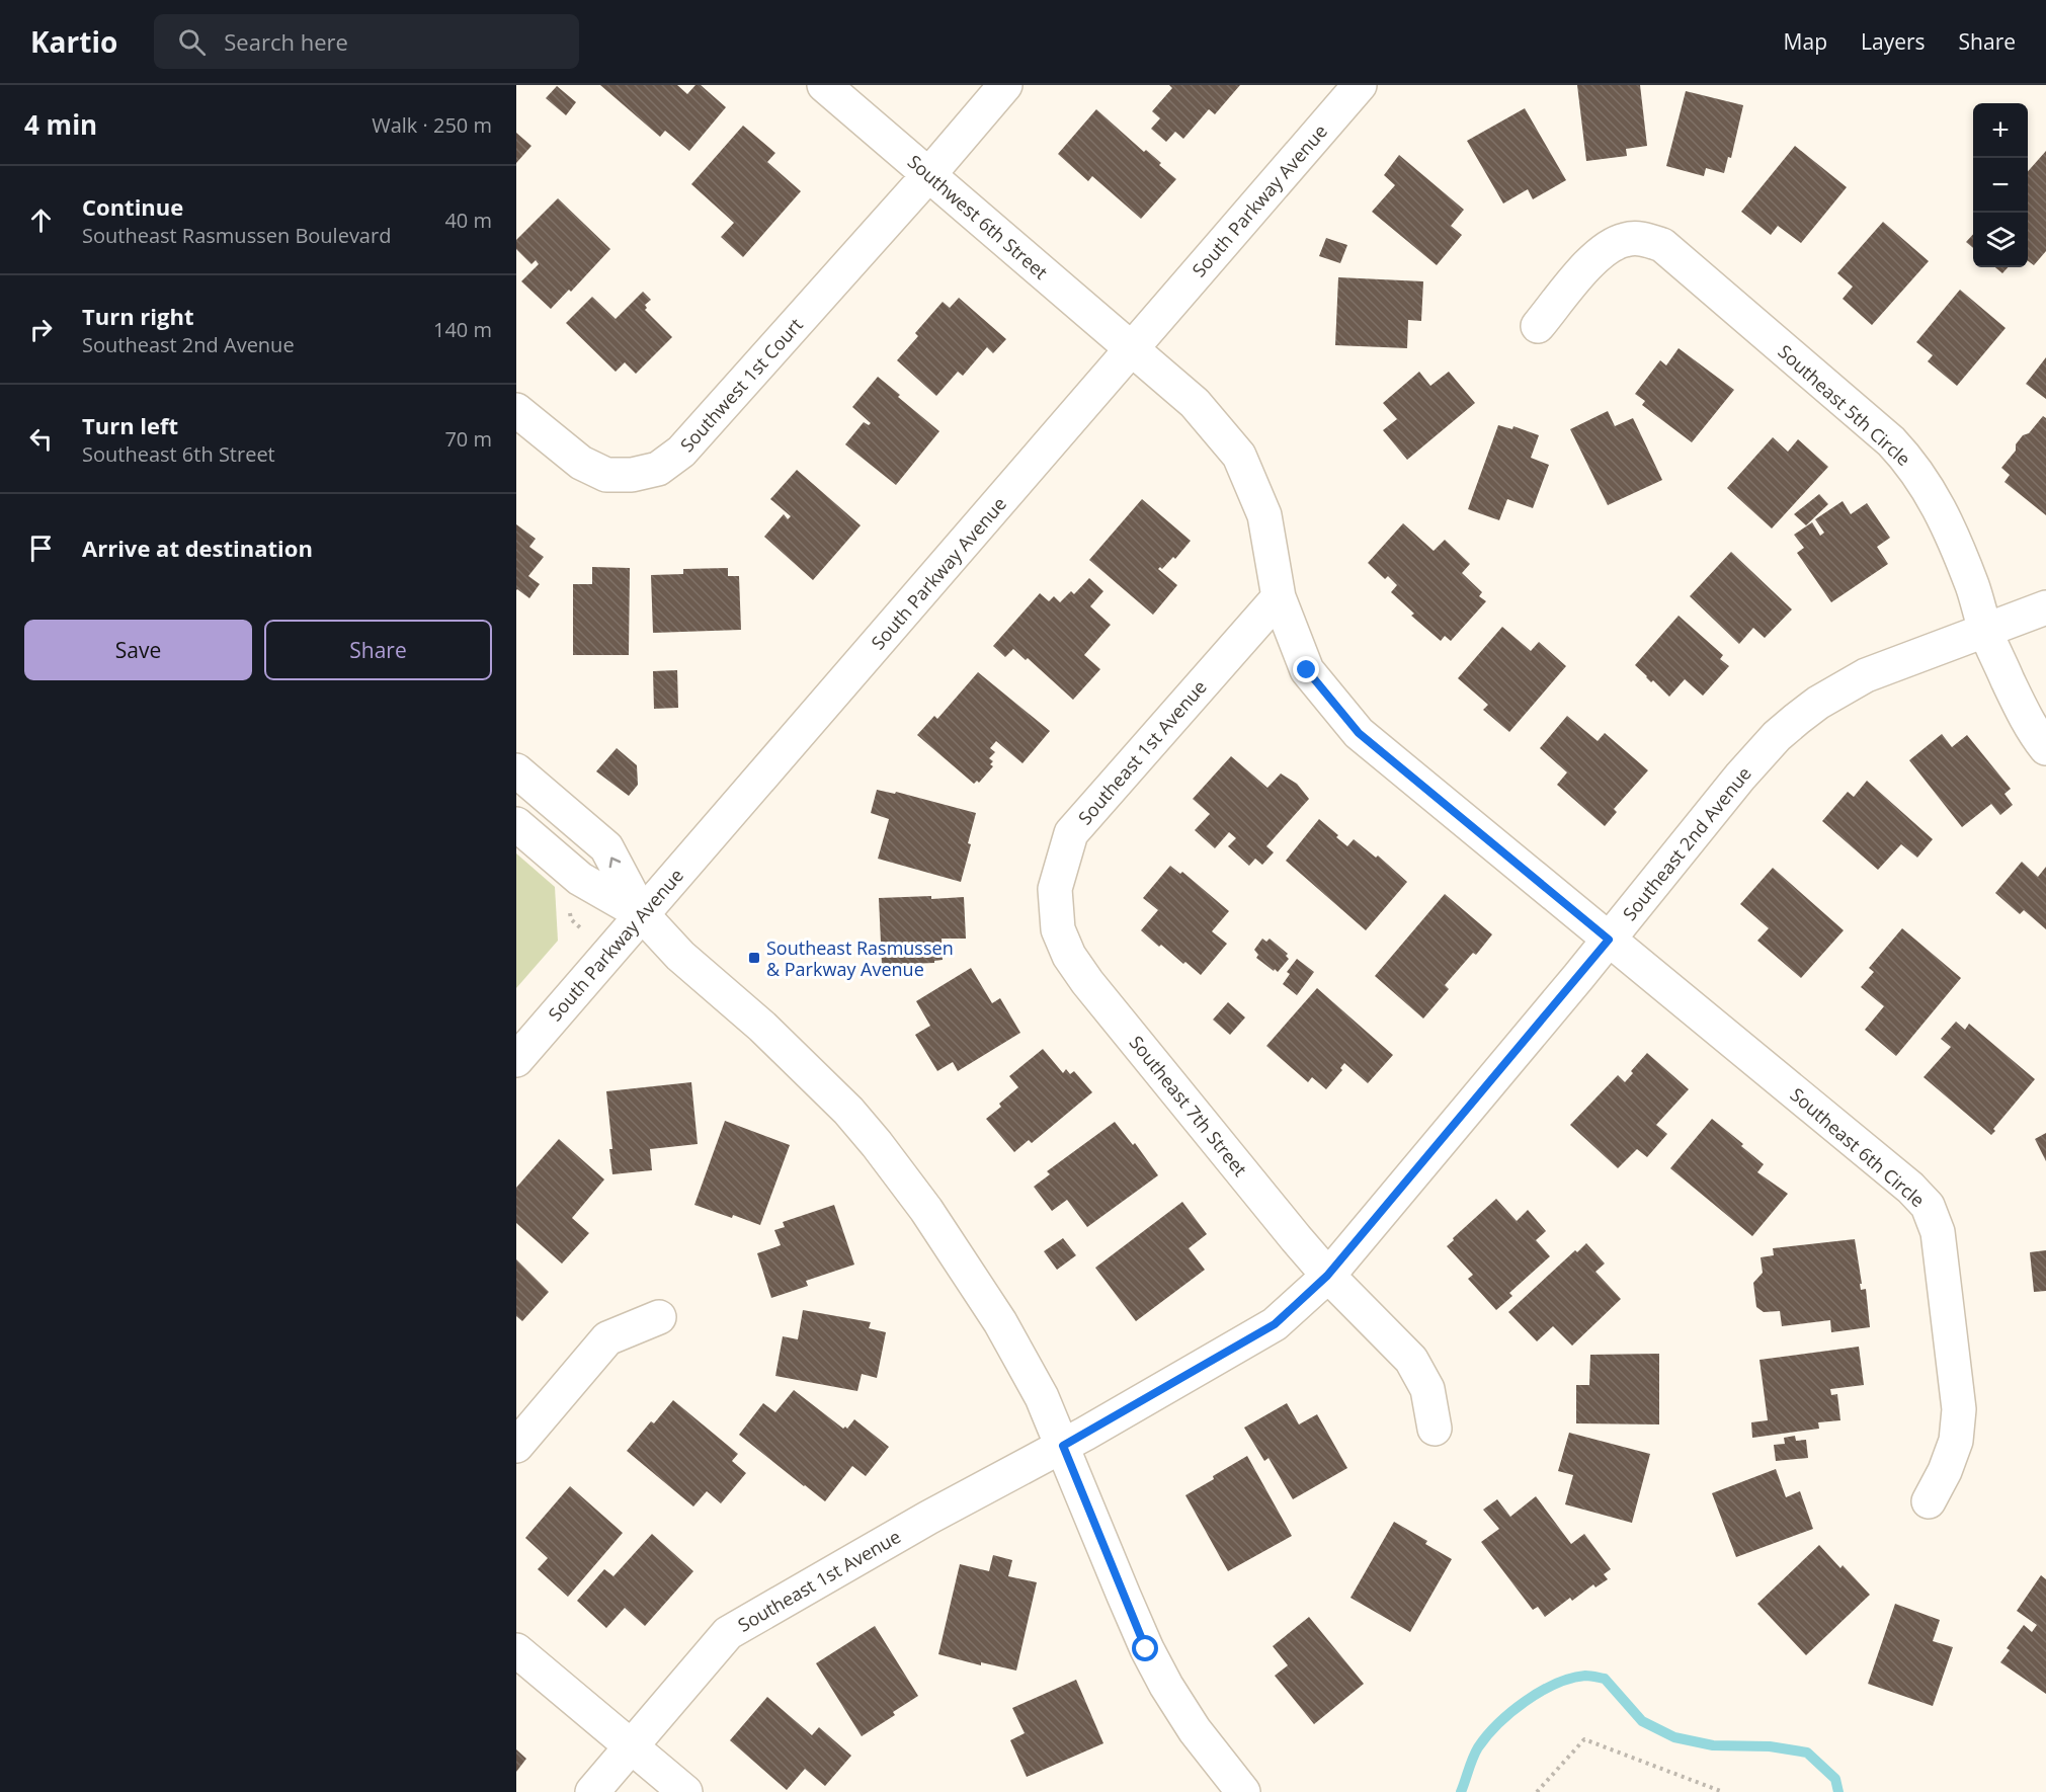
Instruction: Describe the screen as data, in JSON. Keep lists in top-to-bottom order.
{
  "streets": {
    "street": [
      "South Parkway Avenue",
      "Southwest 6th Street",
      "Southwest 1st Court",
      "Southeast 5th Circle",
      "Southeast 1st Avenue",
      "Southeast 2nd Avenue",
      "Southeast 7th Street",
      "Southeast 6th Circle"
    ]
  },
  "crossings": [
    ["South Parkway Avenue", "Southwest 6th Street"],
    ["Southwest 6th Street", "Southwest 1st Court"],
    ["Southwest 6th Street", "Southeast 1st Avenue"],
    ["Southwest 6th Street", "Southeast 6th Circle"],
    ["Southeast 5th Circle", "Southeast 2nd Avenue"],
    ["Southeast 1st Avenue", "Southeast 2nd Avenue"],
    ["Southeast 1st Avenue", "Southeast 7th Street"],
    ["Southeast 1st Avenue", "Southeast 6th Circle"],
    ["Southeast 2nd Avenue", "Southeast 7th Street"],
    ["Southeast 2nd Avenue", "Southeast 6th Circle"]
  ],
  "places": {
    "transit": ["Southeast Rasmussen & Parkway Avenue"]
  },
  "page": {
    "header": "Kartio",
    "search": "Search here",
    "nav": ["Map", "Layers", "Share"],
    "heading": ["4 min", "Walk · 250 m"],
    "map_buttons": ["+", "−"],
    "list": [
      ["Continue", "Southeast Rasmussen Boulevard", "40 m"],
      ["Turn right", "Southeast 2nd Avenue", "140 m"],
      ["Turn left", "Southeast 6th Street", "70 m"],
      "Arrive at destination"
    ],
    "buttons": ["Save", "Share"]
  }
}
